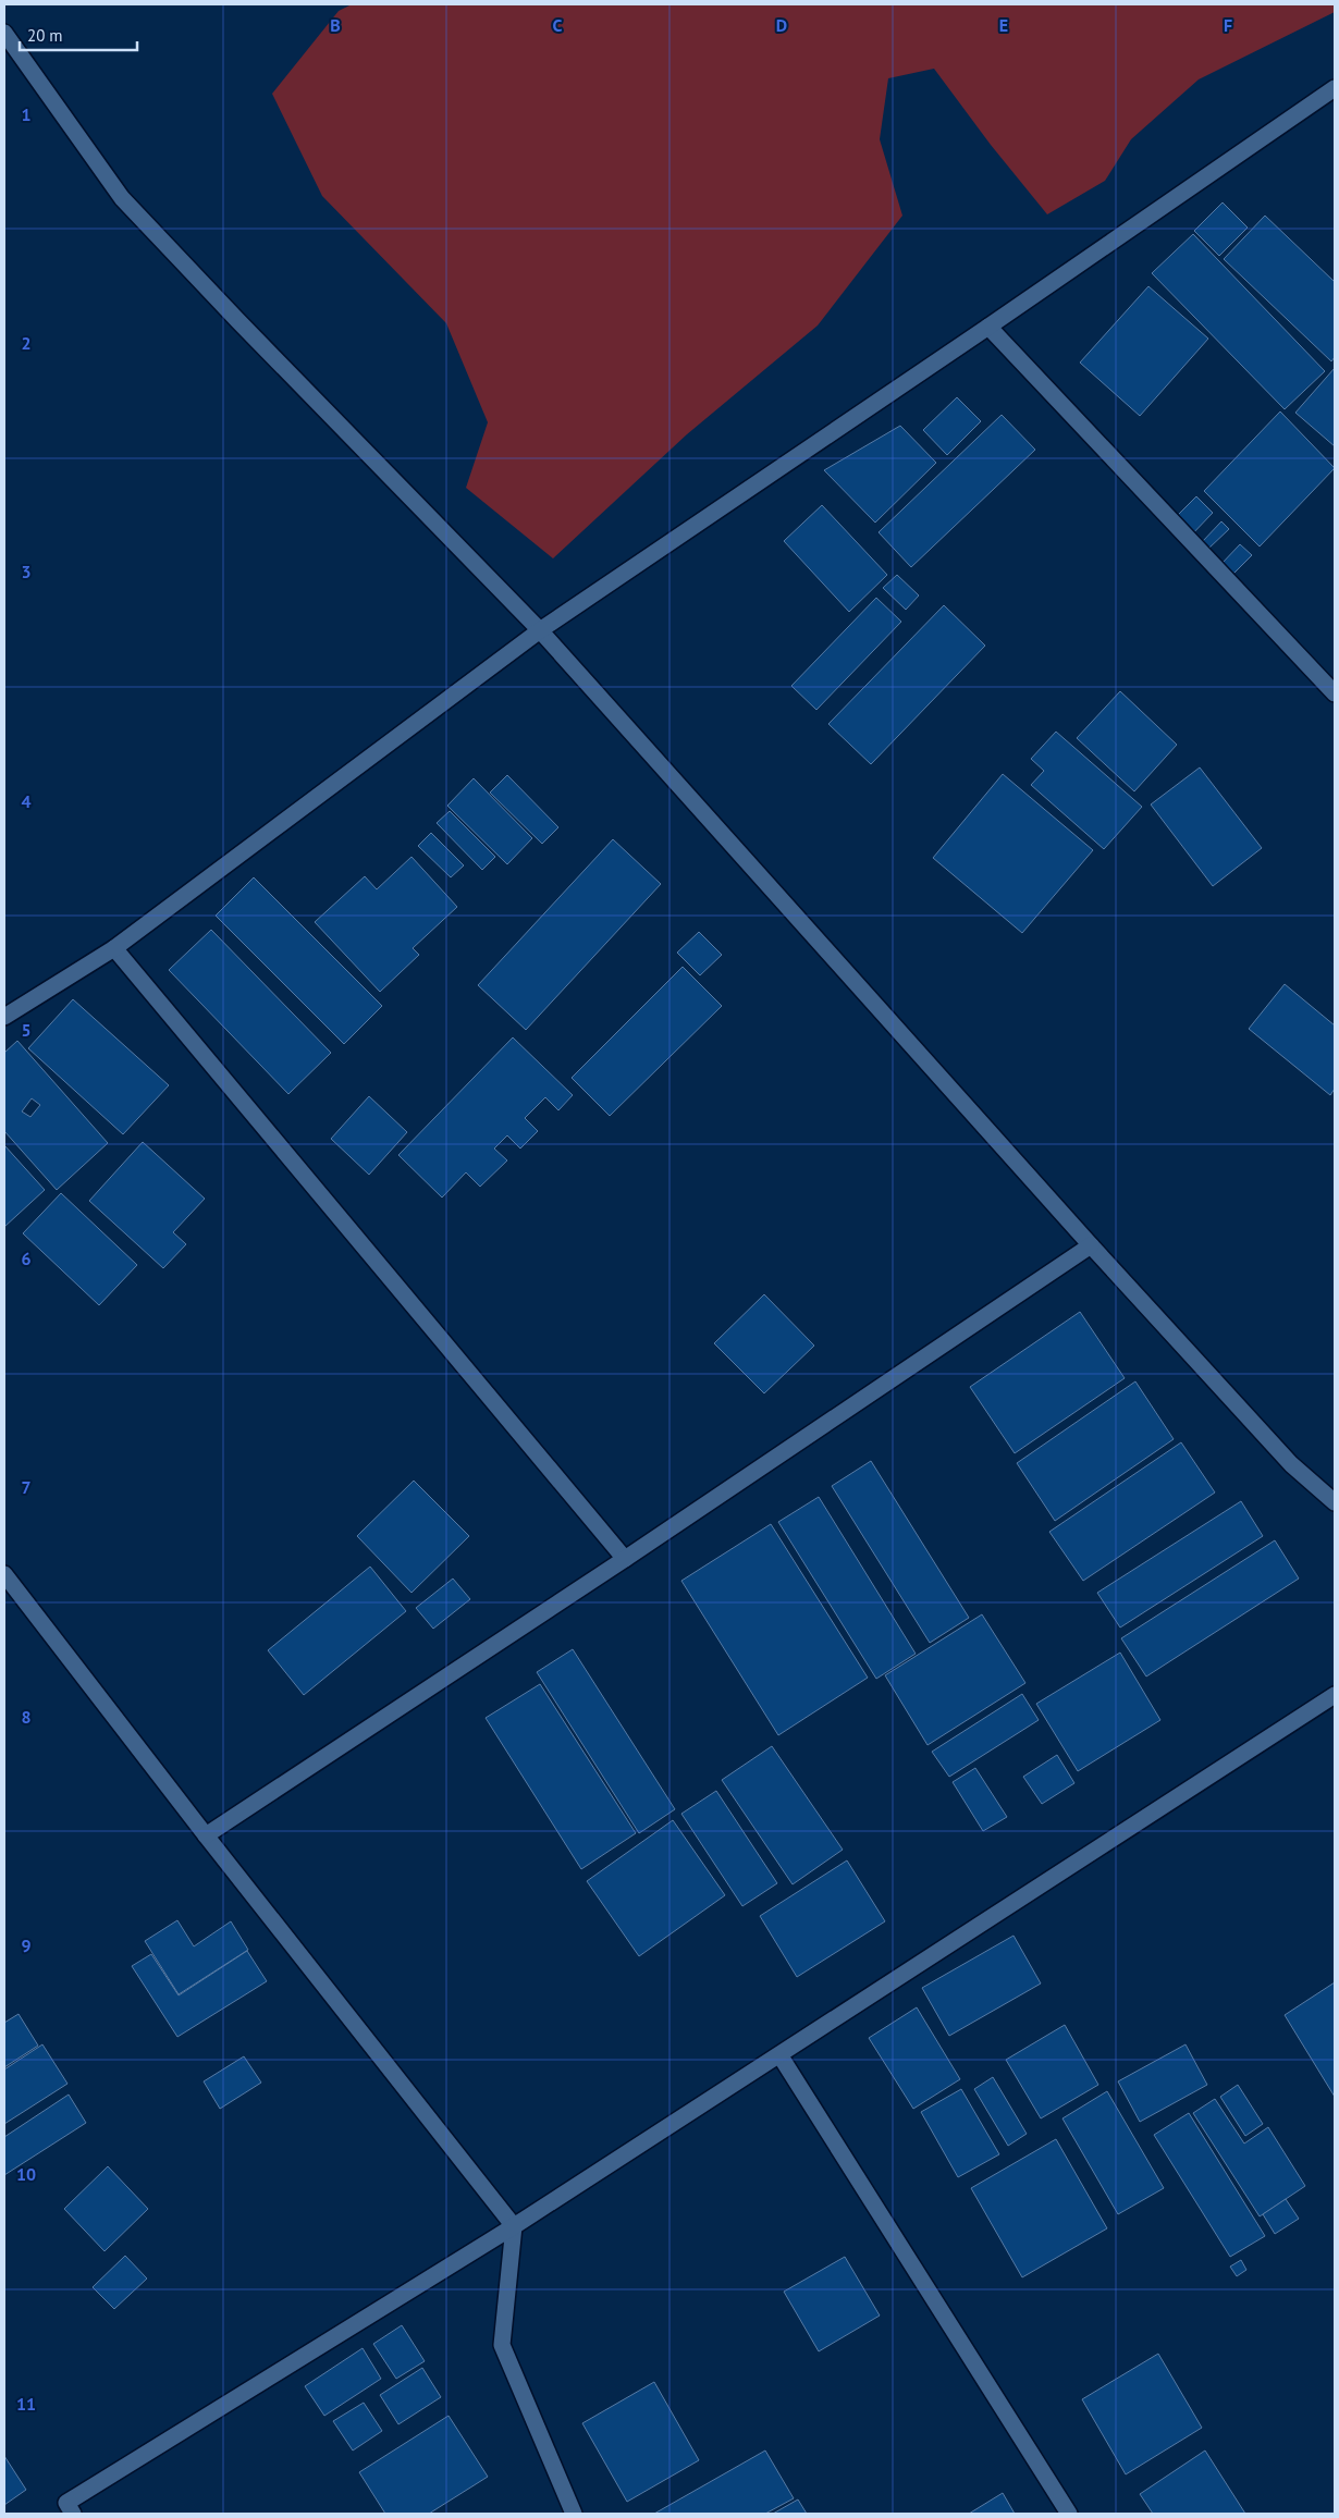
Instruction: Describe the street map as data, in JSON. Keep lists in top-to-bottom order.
{
  "scale_bar": "20 m",
  "grid": {
    "columns": [
      "B",
      "C",
      "D",
      "E",
      "F"
    ],
    "rows": [
      "1",
      "2",
      "3",
      "4",
      "5",
      "6",
      "7",
      "8",
      "9",
      "10",
      "11"
    ]
  }
}
